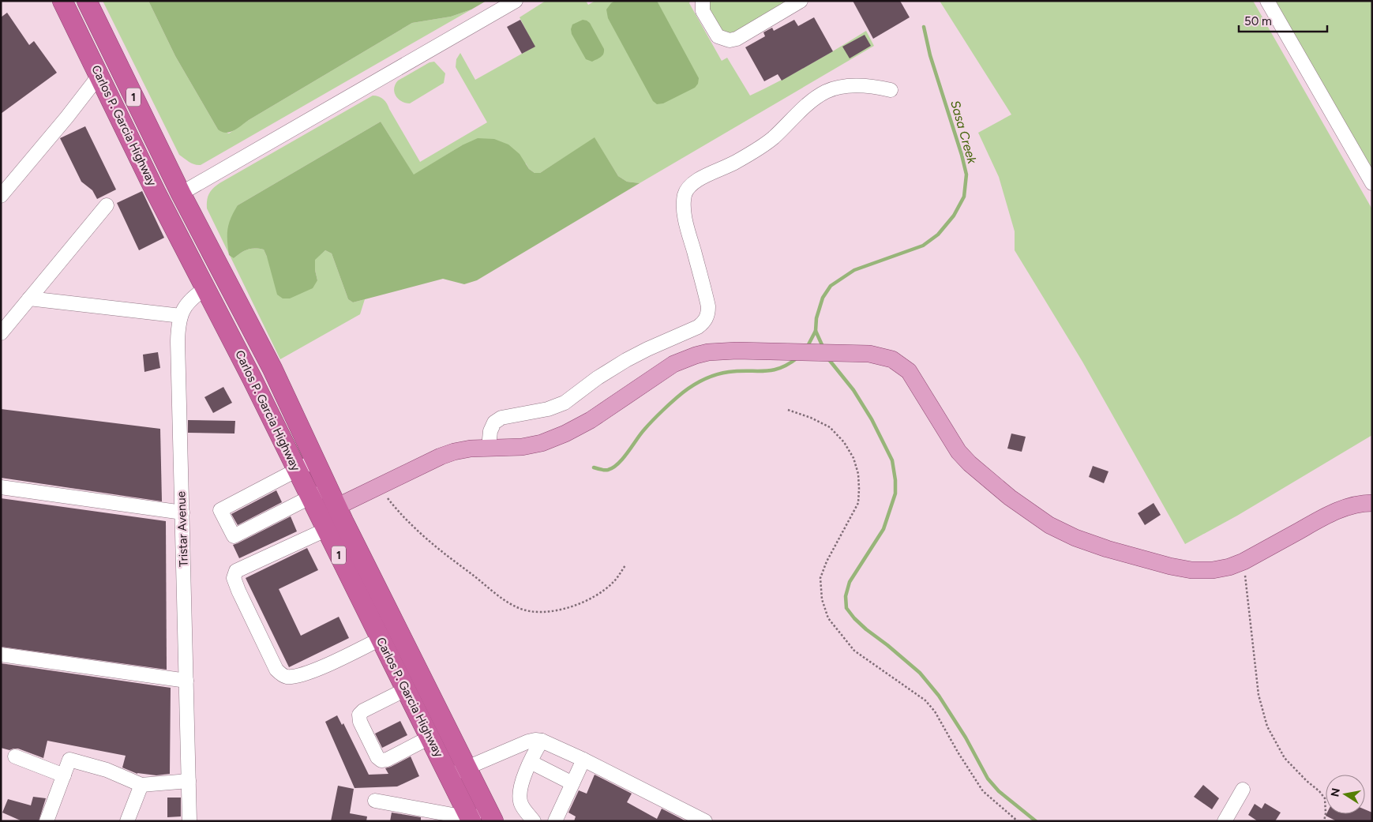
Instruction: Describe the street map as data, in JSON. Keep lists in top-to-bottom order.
{
  "streets": {
    "highway": ["1", "Carlos P. Garcia Highway"],
    "street": ["Tristar Avenue"]
  },
  "crossings": [
    ["Carlos P. Garcia Highway", "Tristar Avenue"]
  ],
  "water": ["Sasa Creek"],
  "scale_bar": "50 m",
  "north": "left"
}
